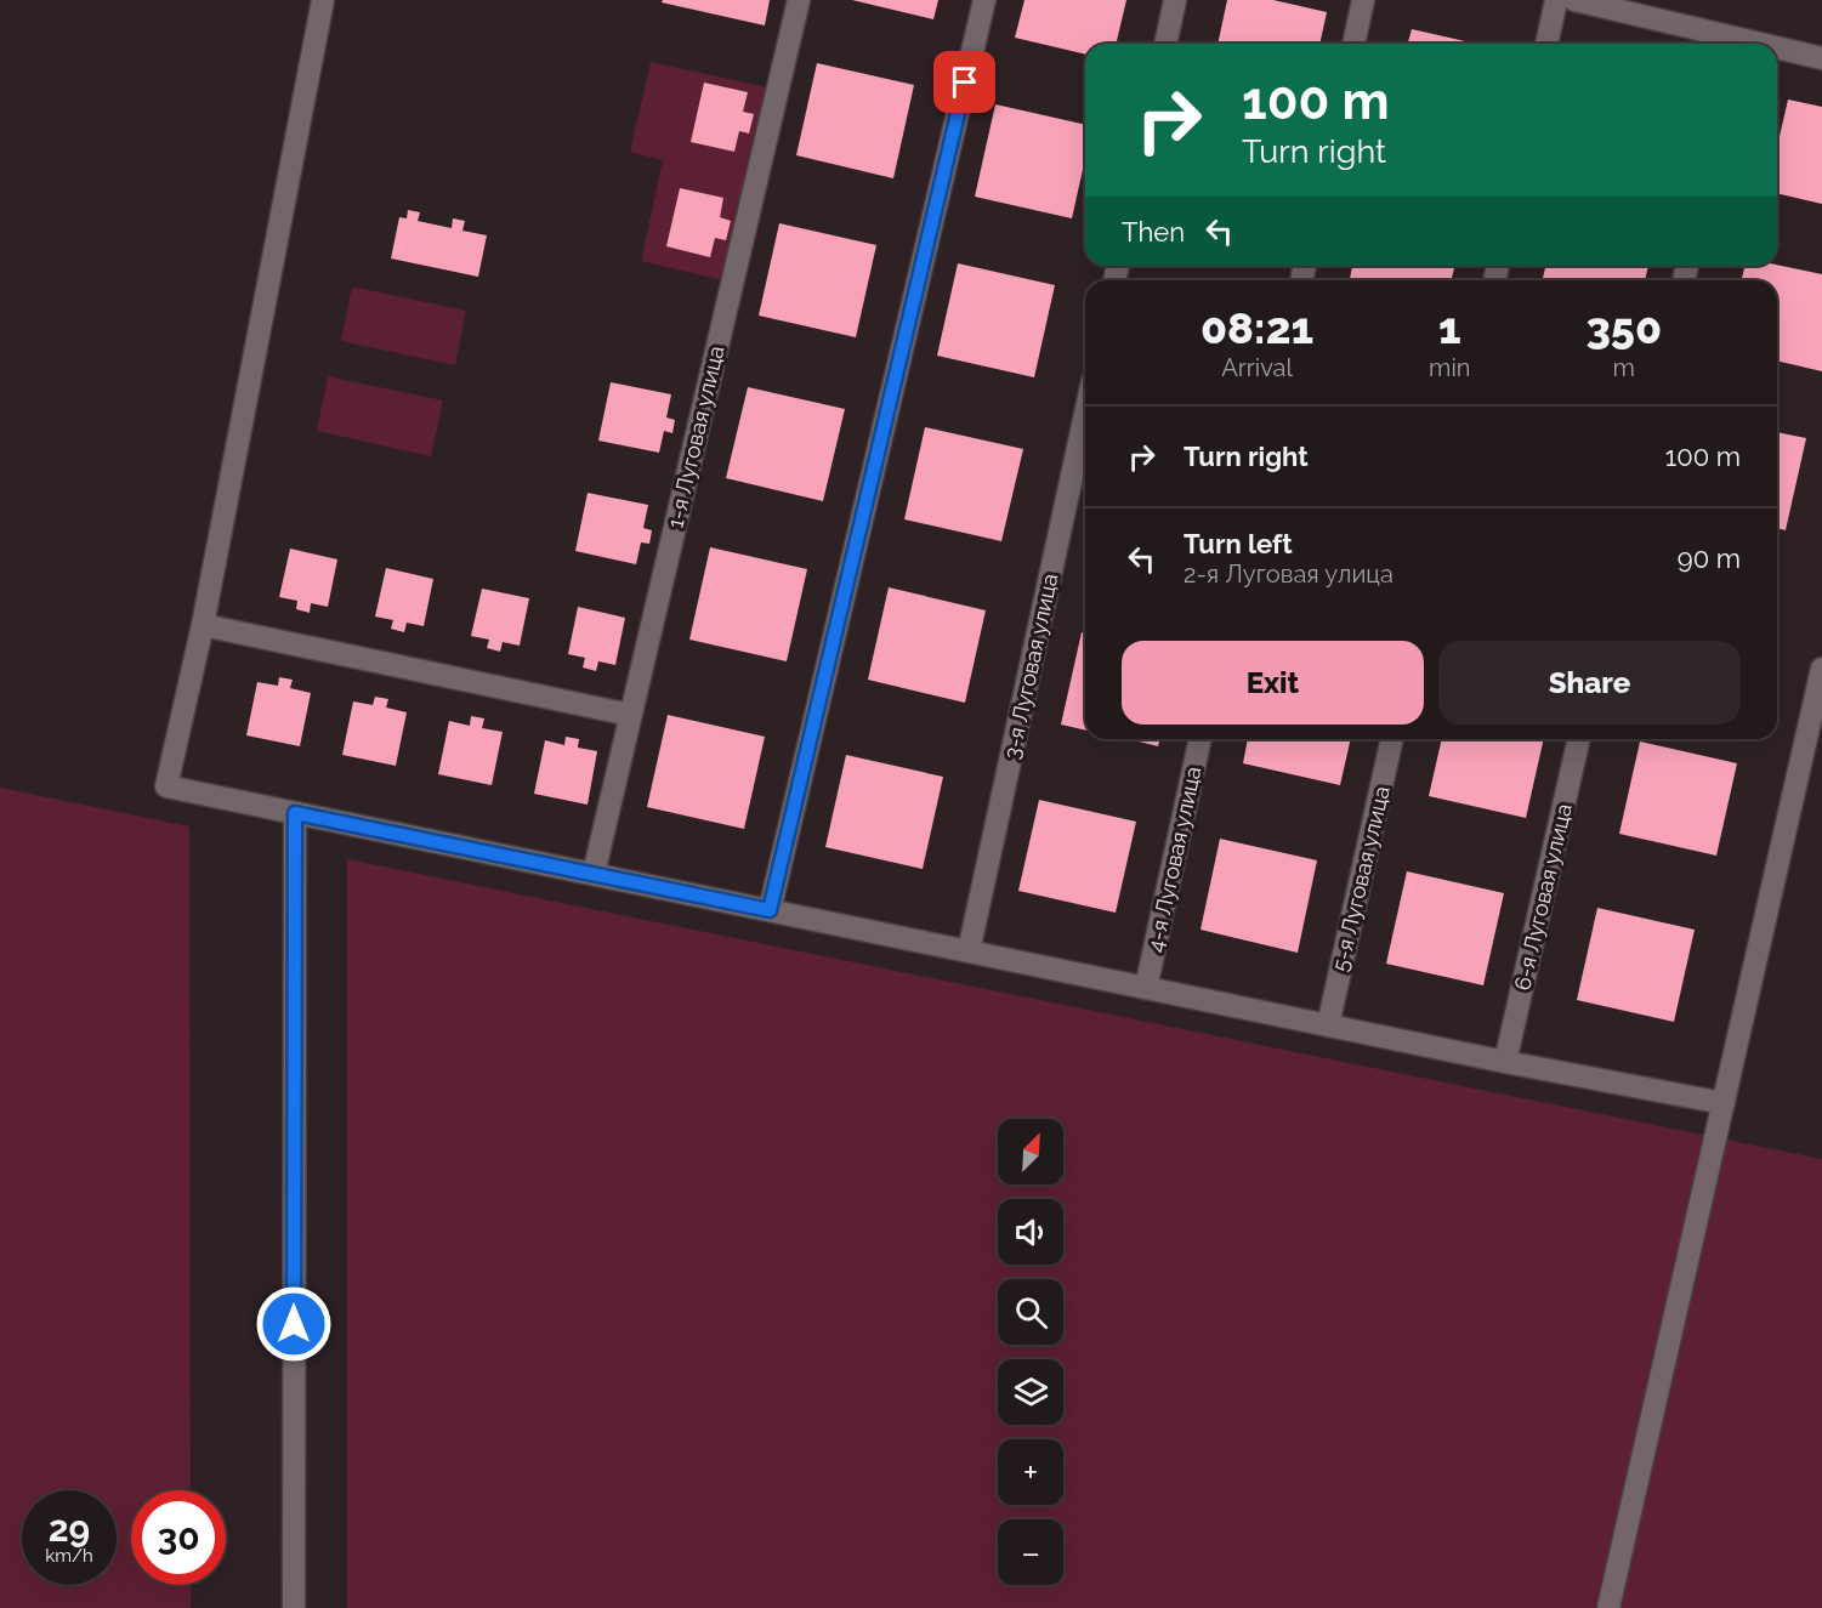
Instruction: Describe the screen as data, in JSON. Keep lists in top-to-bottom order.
{
  "streets": {
    "street": [
      "1-я Луговая улица",
      "3-я Луговая улица",
      "4-я Луговая улица",
      "5-я Луговая улица",
      "6-я Луговая улица"
    ]
  },
  "north": "top right",
  "page": {
    "turn": ["100 m", "Turn right"],
    "then": "Then",
    "eta": [
      "08:21",
      "Arrival",
      "1",
      "min",
      "350",
      "m"
    ],
    "list": [
      {
        "name": "Turn right",
        "value": "100 m"
      },
      {
        "name": "Turn left",
        "note": "2-я Луговая улица",
        "value": "90 m"
      }
    ],
    "buttons": ["Exit", "Share"],
    "map_buttons": ["+", "−"],
    "speed": "29 km/h",
    "limit": "30"
  }
}
